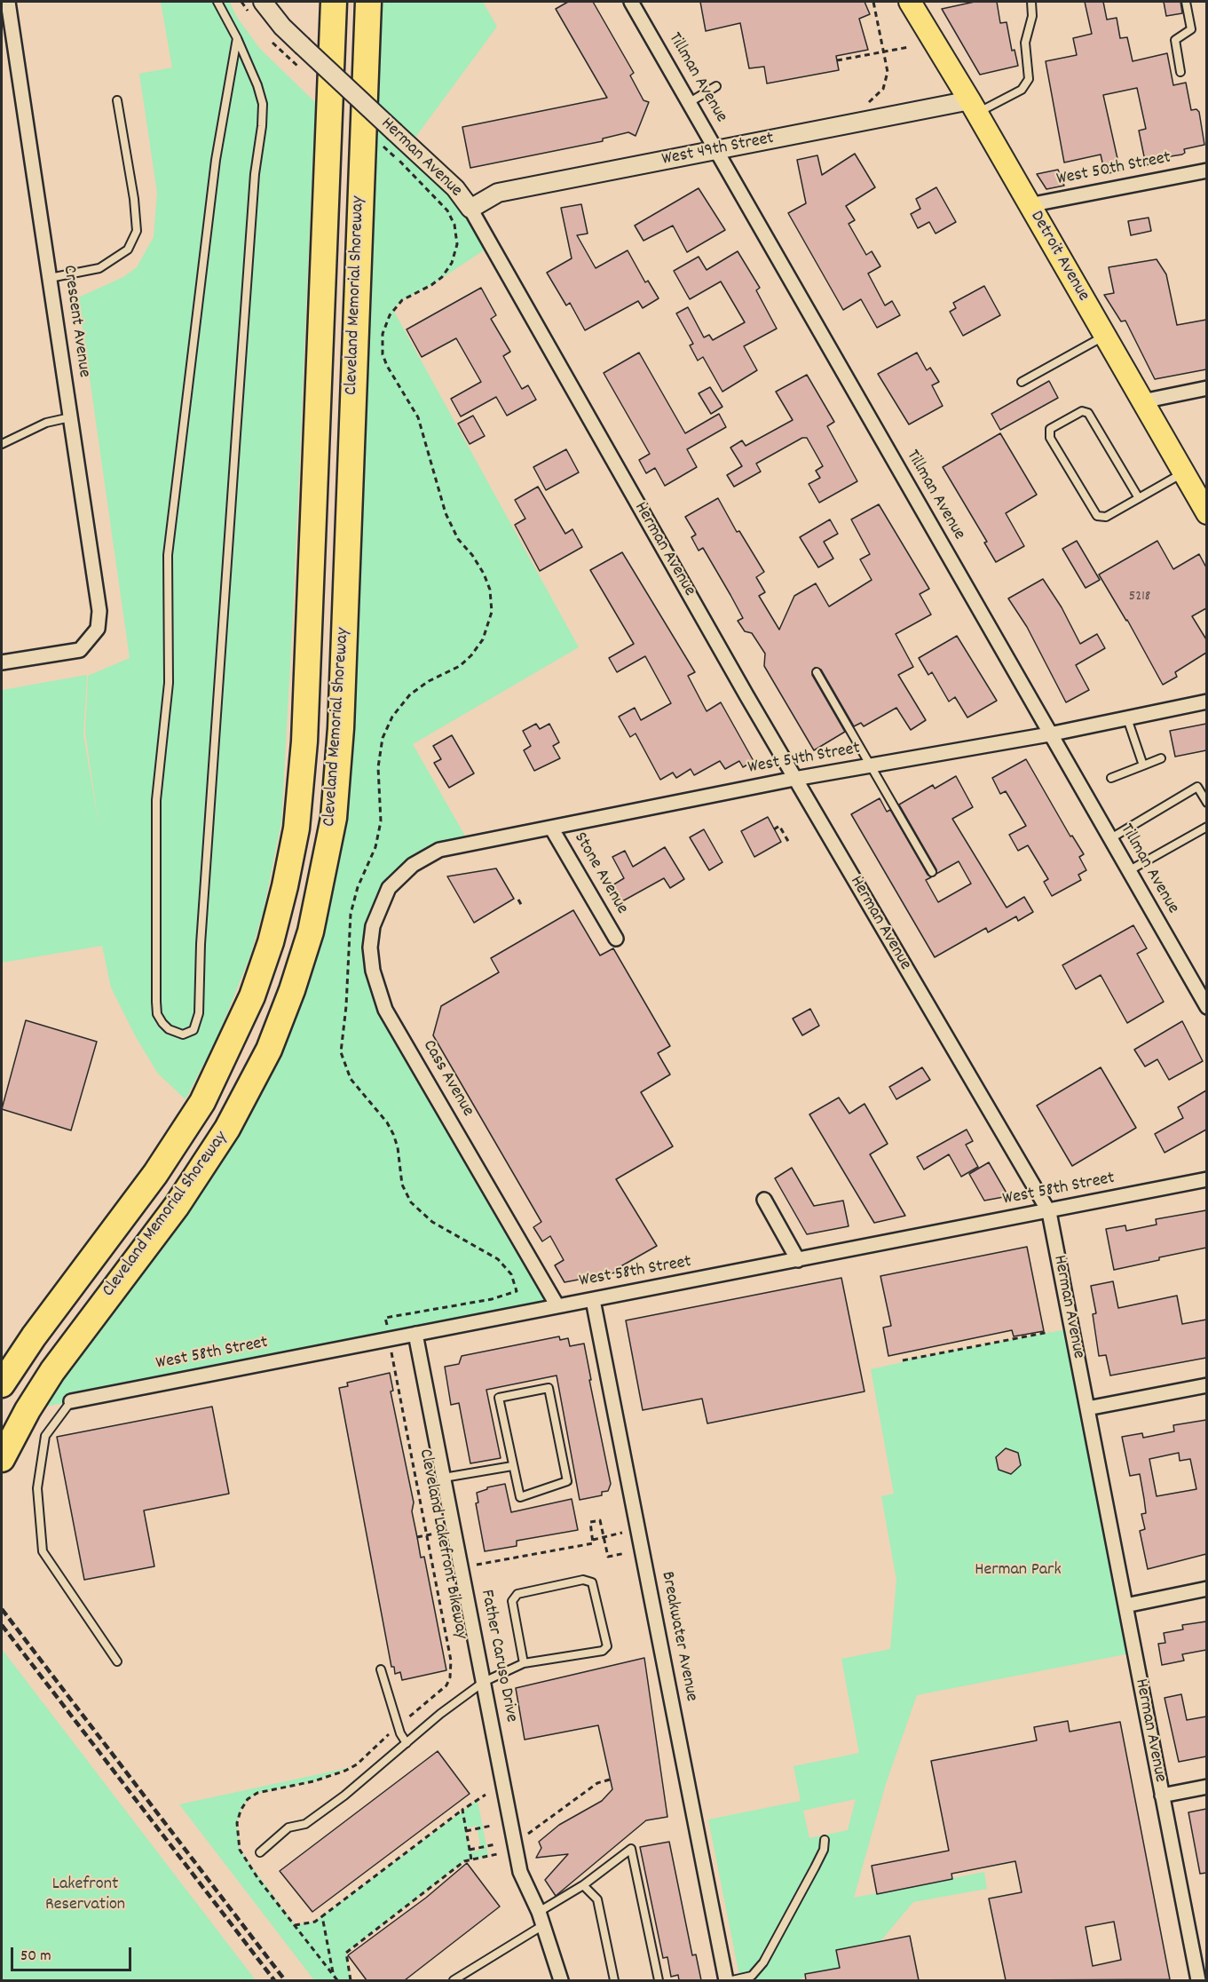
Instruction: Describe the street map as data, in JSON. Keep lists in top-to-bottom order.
{
  "streets": {
    "highway": ["Cleveland Memorial Shoreway"],
    "main road": ["Detroit Avenue"],
    "street": [
      "Tillman Avenue",
      "West 49th Street",
      "Herman Avenue",
      "West 50th Street",
      "Crescent Avenue",
      "West 54th Street",
      "Stone Avenue",
      "Cass Avenue",
      "West 58th Street",
      "Breakwater Avenue",
      "Father Caruso Drive"
    ],
    "path": ["Cleveland Lakefront Bikeway"]
  },
  "crossings": [
    ["Tillman Avenue", "West 49th Street"],
    ["Tillman Avenue", "West 54th Street"],
    ["West 49th Street", "Herman Avenue"],
    ["West 49th Street", "Detroit Avenue"],
    ["Herman Avenue", "West 54th Street"],
    ["Herman Avenue", "West 58th Street"],
    ["West 50th Street", "Detroit Avenue"],
    ["West 54th Street", "Stone Avenue"],
    ["West 54th Street", "Cass Avenue"],
    ["Cass Avenue", "West 58th Street"],
    ["West 58th Street", "Breakwater Avenue"],
    ["West 58th Street", "Father Caruso Drive"]
  ],
  "parks": ["Herman Park", "Lakefront Reservation"],
  "house_numbers": ["5218"],
  "scale_bar": "50 m"
}
